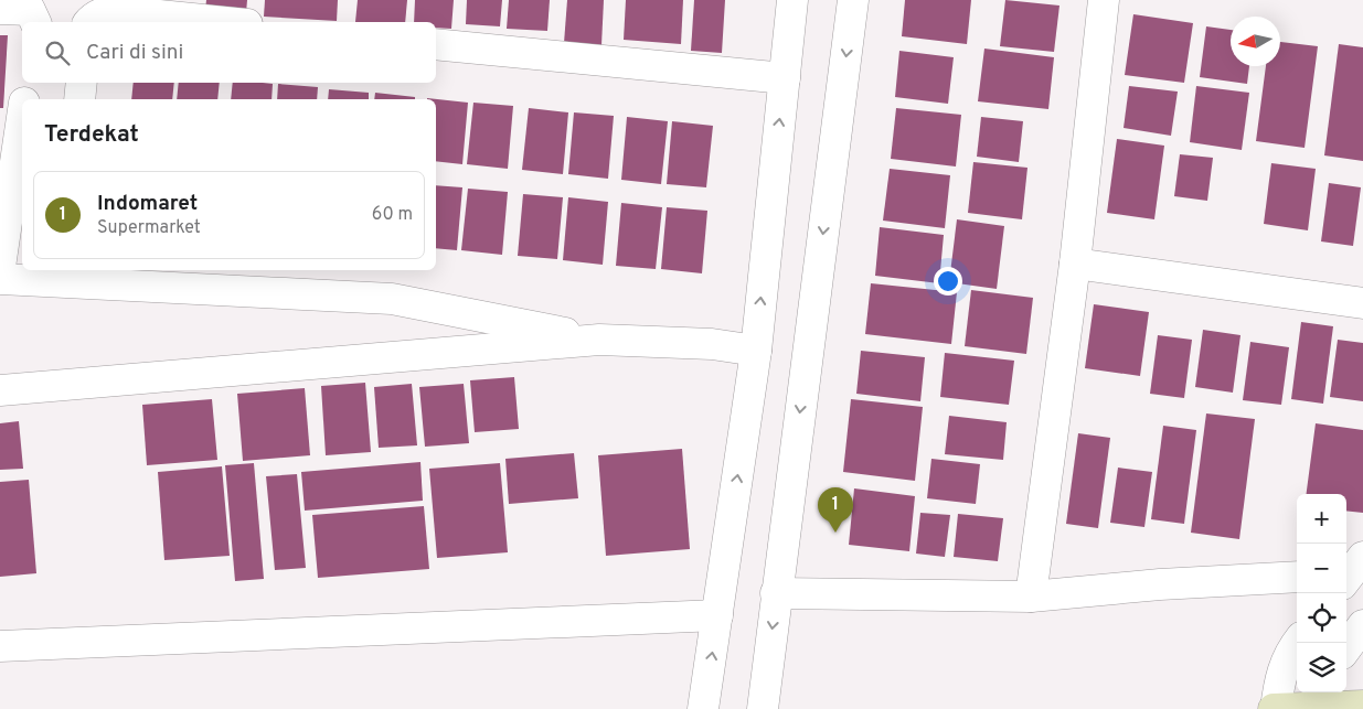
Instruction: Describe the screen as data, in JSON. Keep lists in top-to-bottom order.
{
  "north": "left",
  "page": {
    "search": "Cari di sini",
    "heading": "Terdekat",
    "list": [
      {
        "mark": "1",
        "name": "Indomaret",
        "note": "Supermarket",
        "value": "60 m"
      }
    ],
    "pins": "1",
    "map_buttons": ["+", "−"]
  }
}
